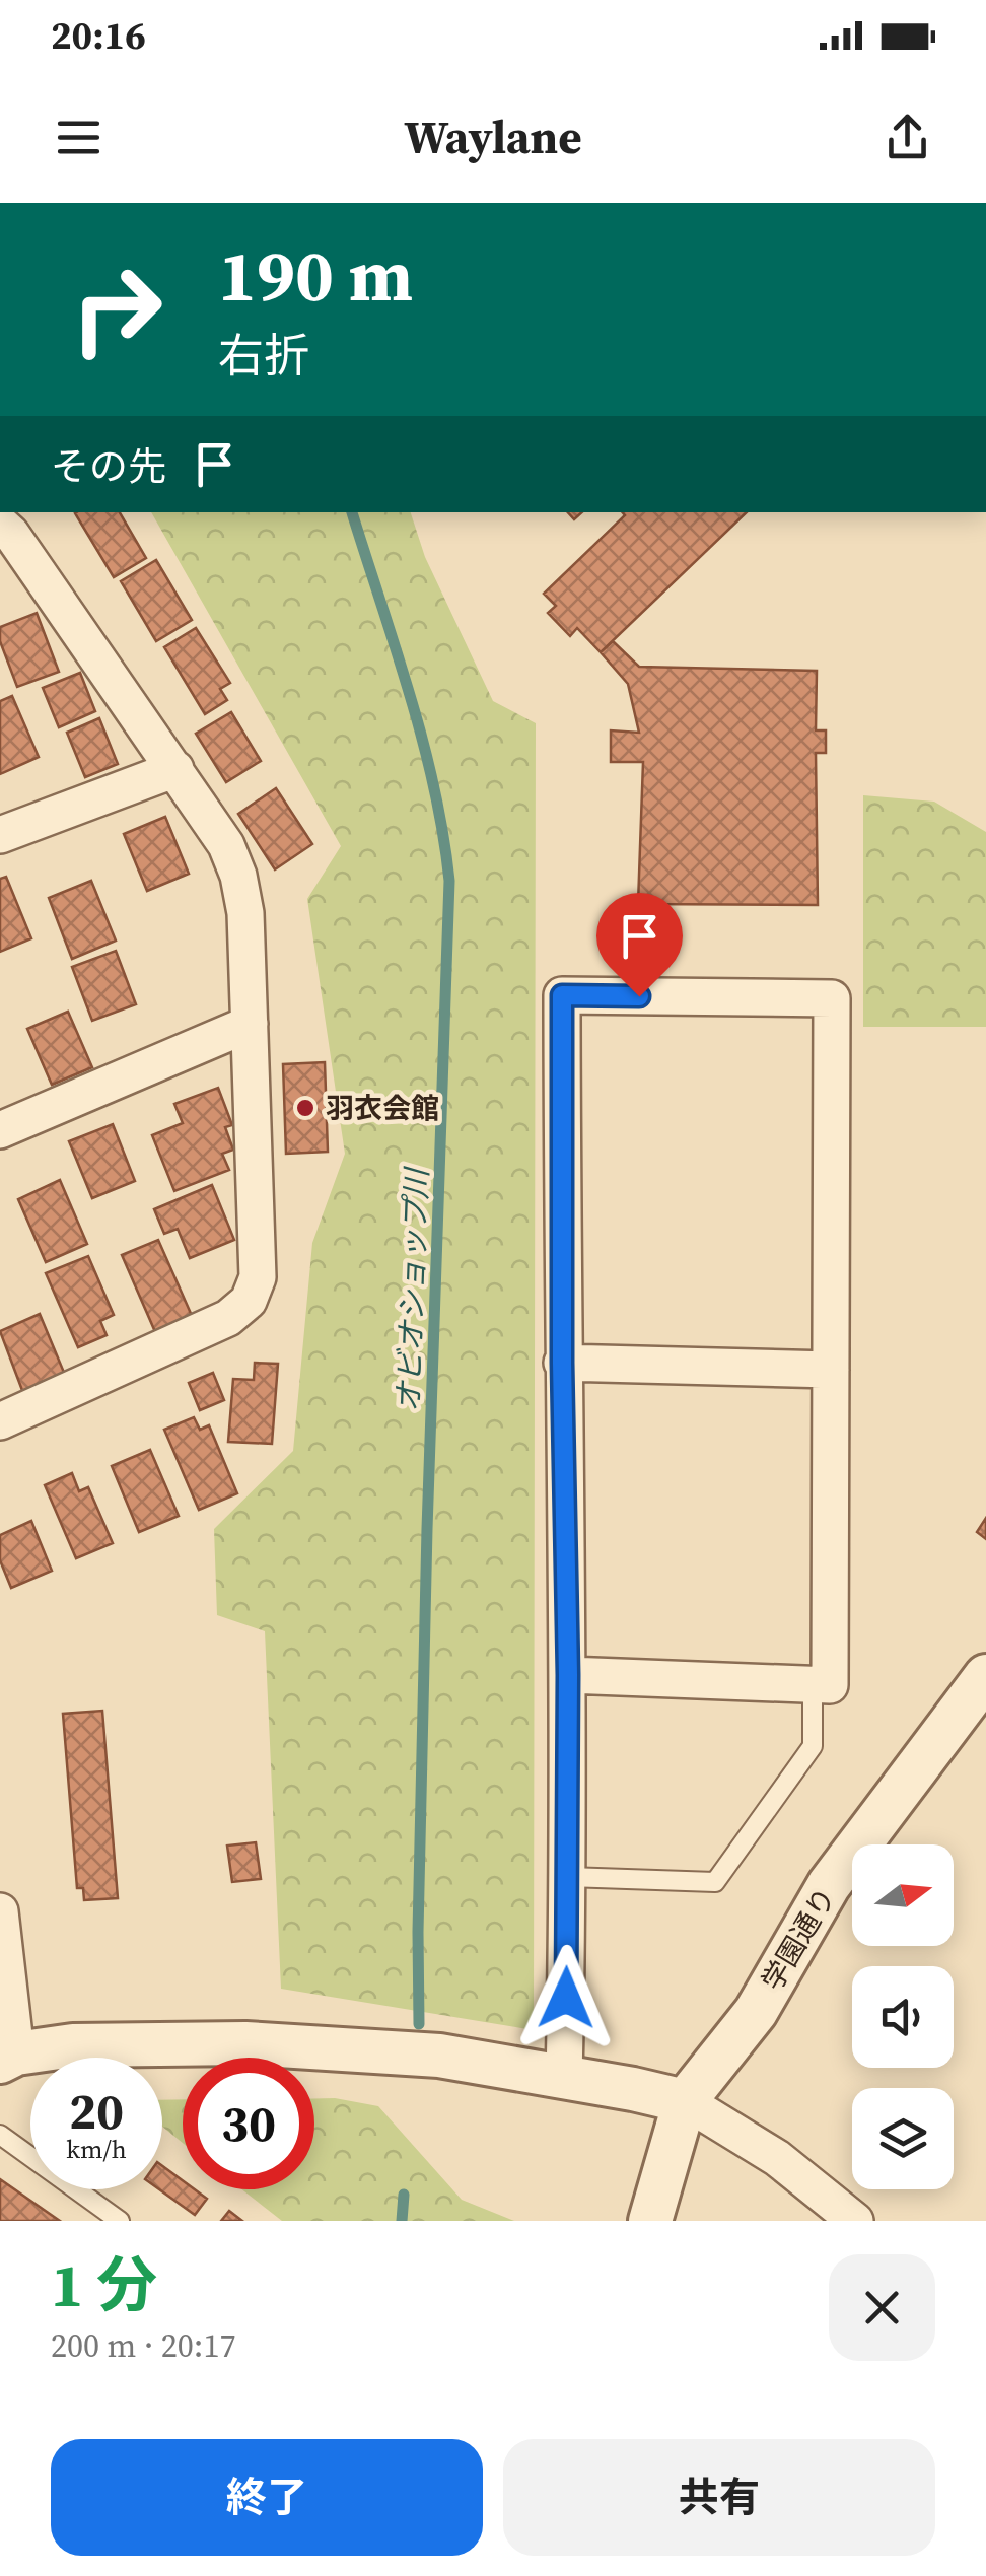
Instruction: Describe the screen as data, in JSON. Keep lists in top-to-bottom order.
{
  "streets": {
    "street": ["学園通り"]
  },
  "water": ["オビオショップ川"],
  "places": ["羽衣会館"],
  "north": "right",
  "page": {
    "status": "20:16",
    "header": "Waylane",
    "turn": ["190 m", "右折"],
    "then": "その先",
    "speed": "20 km/h",
    "limit": "30",
    "heading": ["1 分", "200 m · 20:17"],
    "buttons": ["終了", "共有"]
  }
}
